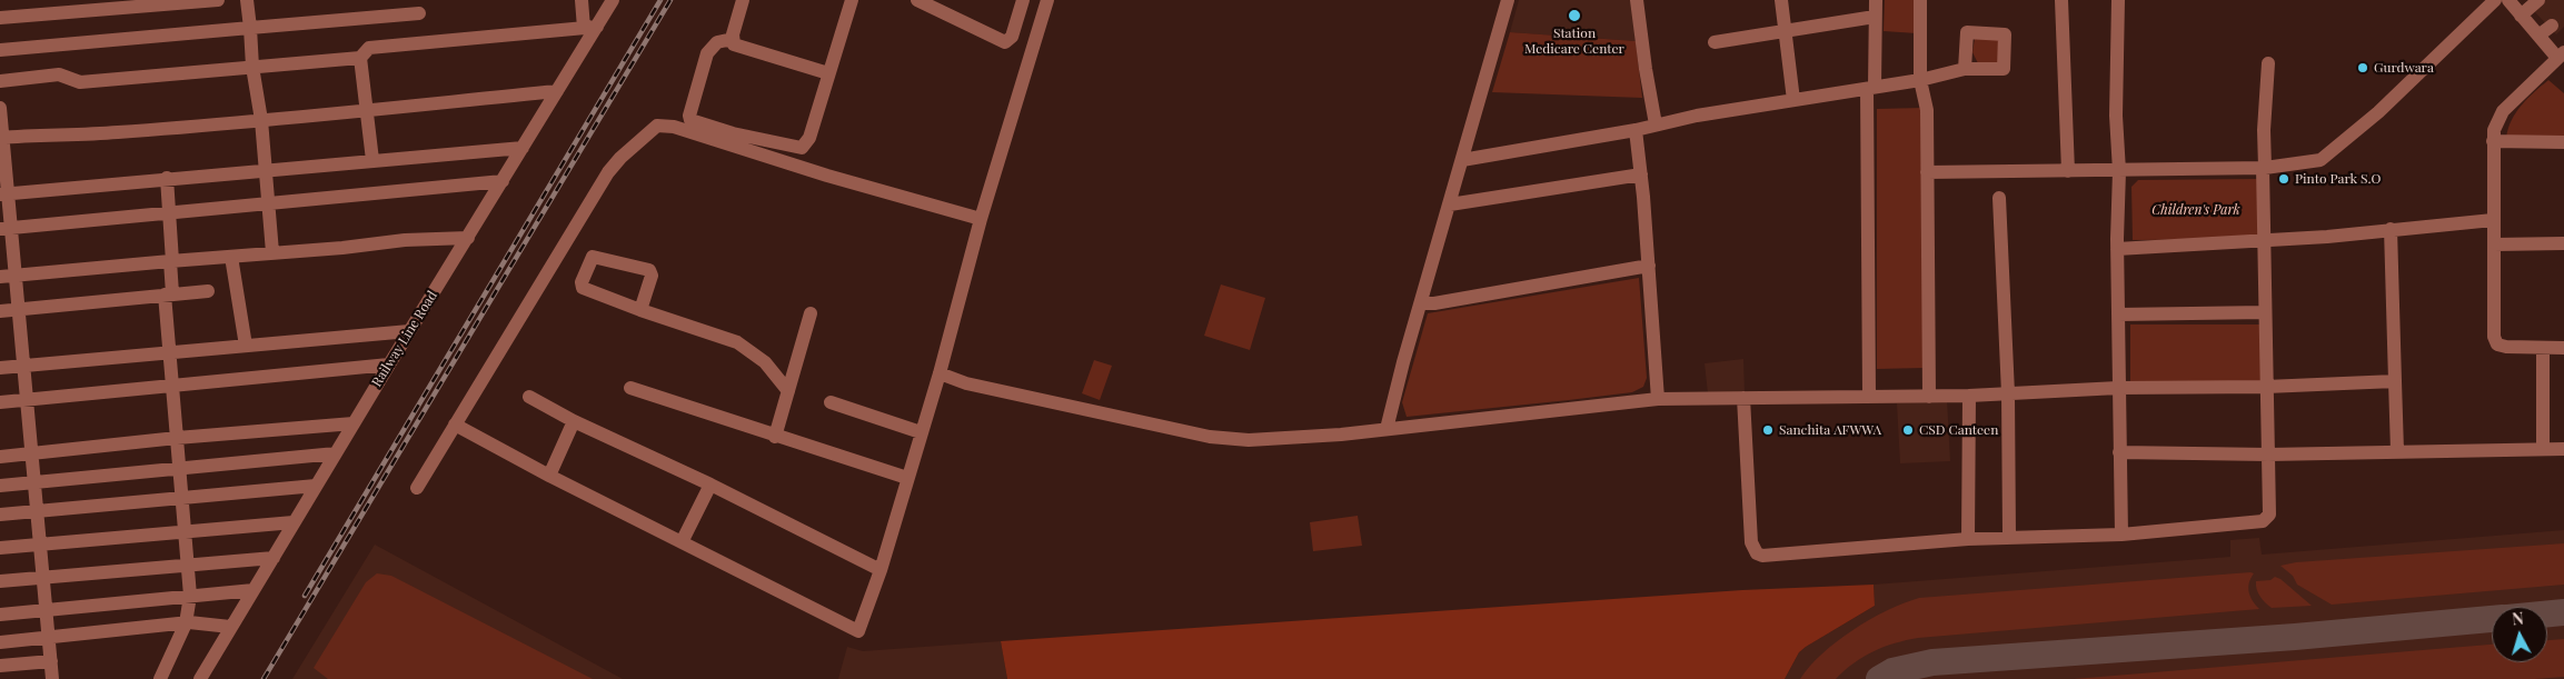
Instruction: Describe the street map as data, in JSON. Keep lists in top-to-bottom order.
{
  "streets": {
    "street": ["Railway Line Road"]
  },
  "parks": ["Children's Park"],
  "places": [
    "Station Medicare Center",
    "Gurdwara",
    "Pinto Park S.O",
    "Sanchita AFWWA",
    "CSD Canteen"
  ],
  "north": "top"
}
